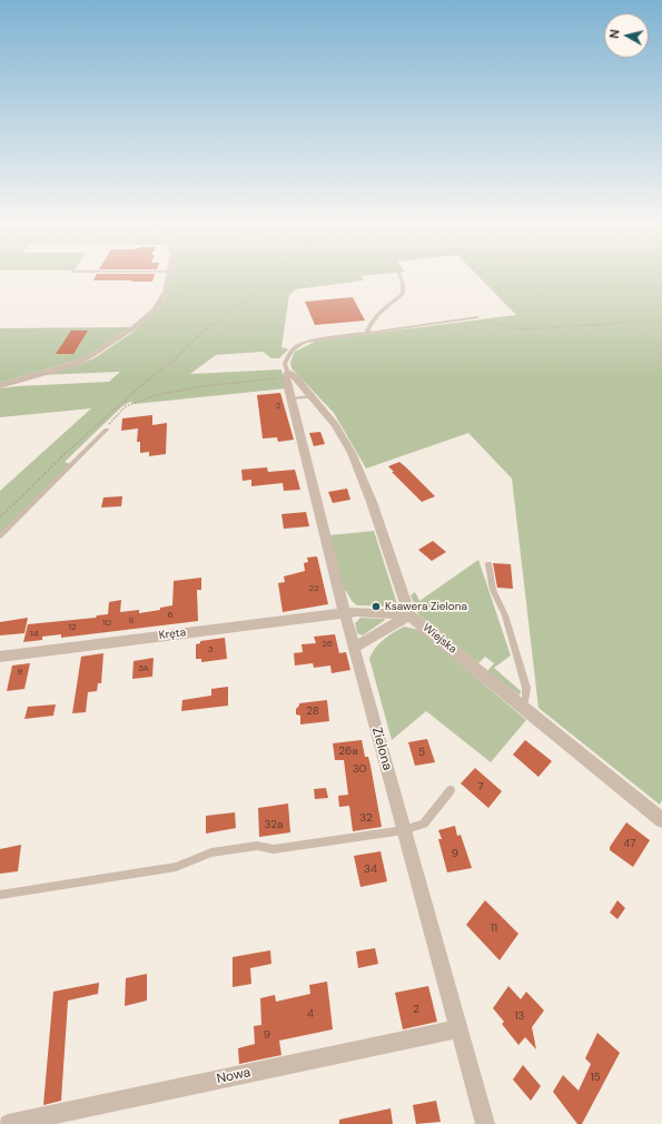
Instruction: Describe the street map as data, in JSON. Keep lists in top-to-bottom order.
{
  "streets": {
    "street": [
      "Kręta",
      "Wiejska",
      "Zielona",
      "Nowa"
    ]
  },
  "crossings": [
    ["Kręta", "Wiejska"],
    ["Kręta", "Zielona"],
    ["Zielona", "Nowa"]
  ],
  "places": ["Ksawera Zielona"],
  "house_numbers": [
    "2",
    "22",
    "6",
    "8",
    "10",
    "12",
    "14",
    "26",
    "3",
    "3A",
    "9",
    "28",
    "26a",
    "5",
    "30",
    "7",
    "32",
    "32a",
    "47",
    "9",
    "34",
    "11",
    "2",
    "4",
    "13",
    "9",
    "15"
  ],
  "north": "left"
}
